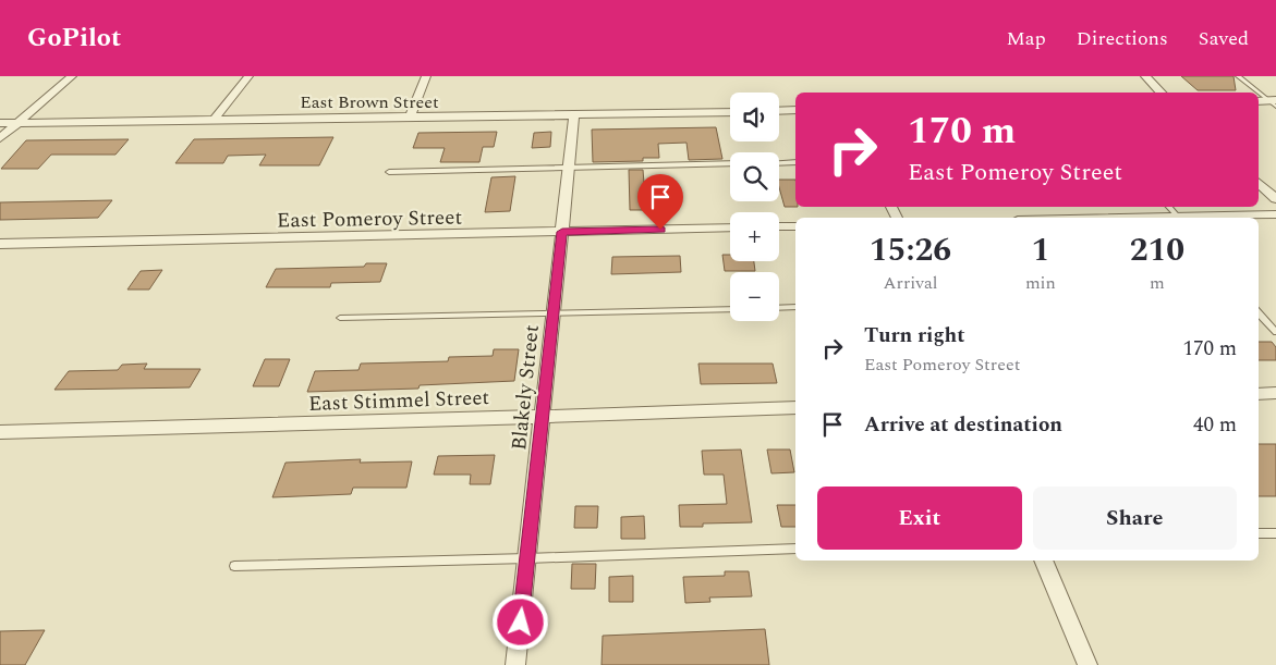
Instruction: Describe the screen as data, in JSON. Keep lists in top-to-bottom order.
{
  "streets": {
    "street": [
      "East Brown Street",
      "East Pomeroy Street",
      "Blakely Street",
      "East Stimmel Street"
    ]
  },
  "crossings": [
    ["East Brown Street", "Blakely Street"],
    ["East Pomeroy Street", "Blakely Street"],
    ["Blakely Street", "East Stimmel Street"]
  ],
  "page": {
    "header": "GoPilot",
    "nav": ["Map", "Directions", "Saved"],
    "map_buttons": ["+", "−"],
    "turn": ["170 m", "East Pomeroy Street"],
    "eta": [
      "15:26",
      "Arrival",
      "1",
      "min",
      "210",
      "m"
    ],
    "list": [
      {
        "name": "Turn right",
        "note": "East Pomeroy Street",
        "value": "170 m"
      },
      {
        "name": "Arrive at destination",
        "value": "40 m"
      }
    ],
    "buttons": ["Exit", "Share"]
  }
}
